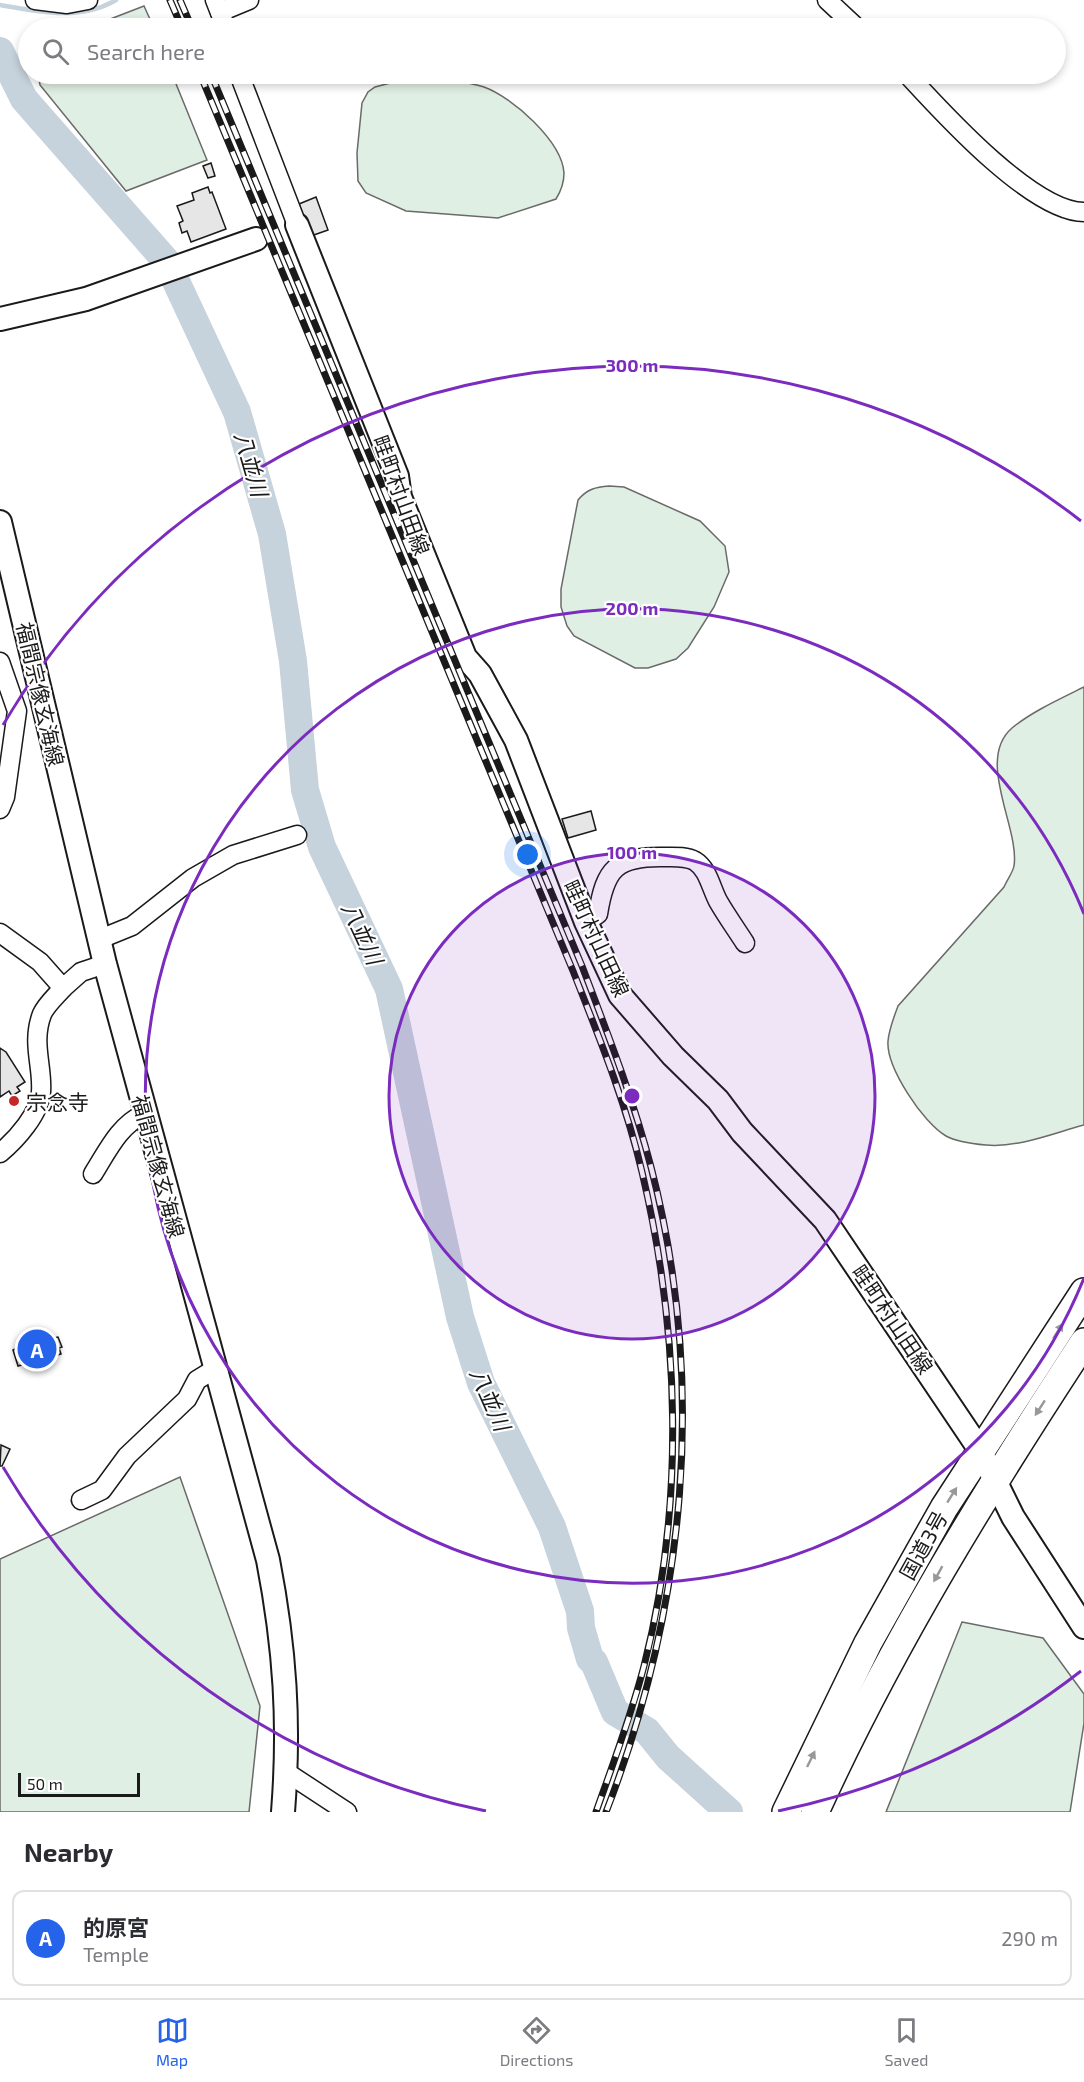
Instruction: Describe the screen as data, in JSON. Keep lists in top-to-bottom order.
{
  "streets": {
    "highway": ["国道3号"],
    "main road": ["畦町村山田線", "福間宗像玄海線"]
  },
  "crossings": [
    ["畦町村山田線", "国道3号"]
  ],
  "water": ["八並川"],
  "places": ["宗念寺"],
  "scale_bar": "50 m",
  "page": {
    "search": "Search here",
    "pins": "A",
    "scale": "50 m",
    "heading": "Nearby",
    "list": [
      {
        "mark": "A",
        "name": "的原宮",
        "note": "Temple",
        "value": "290 m"
      }
    ],
    "nav": ["Map", "Directions", "Saved"]
  },
  "rings": ["300 m", "200 m", "100 m"]
}
